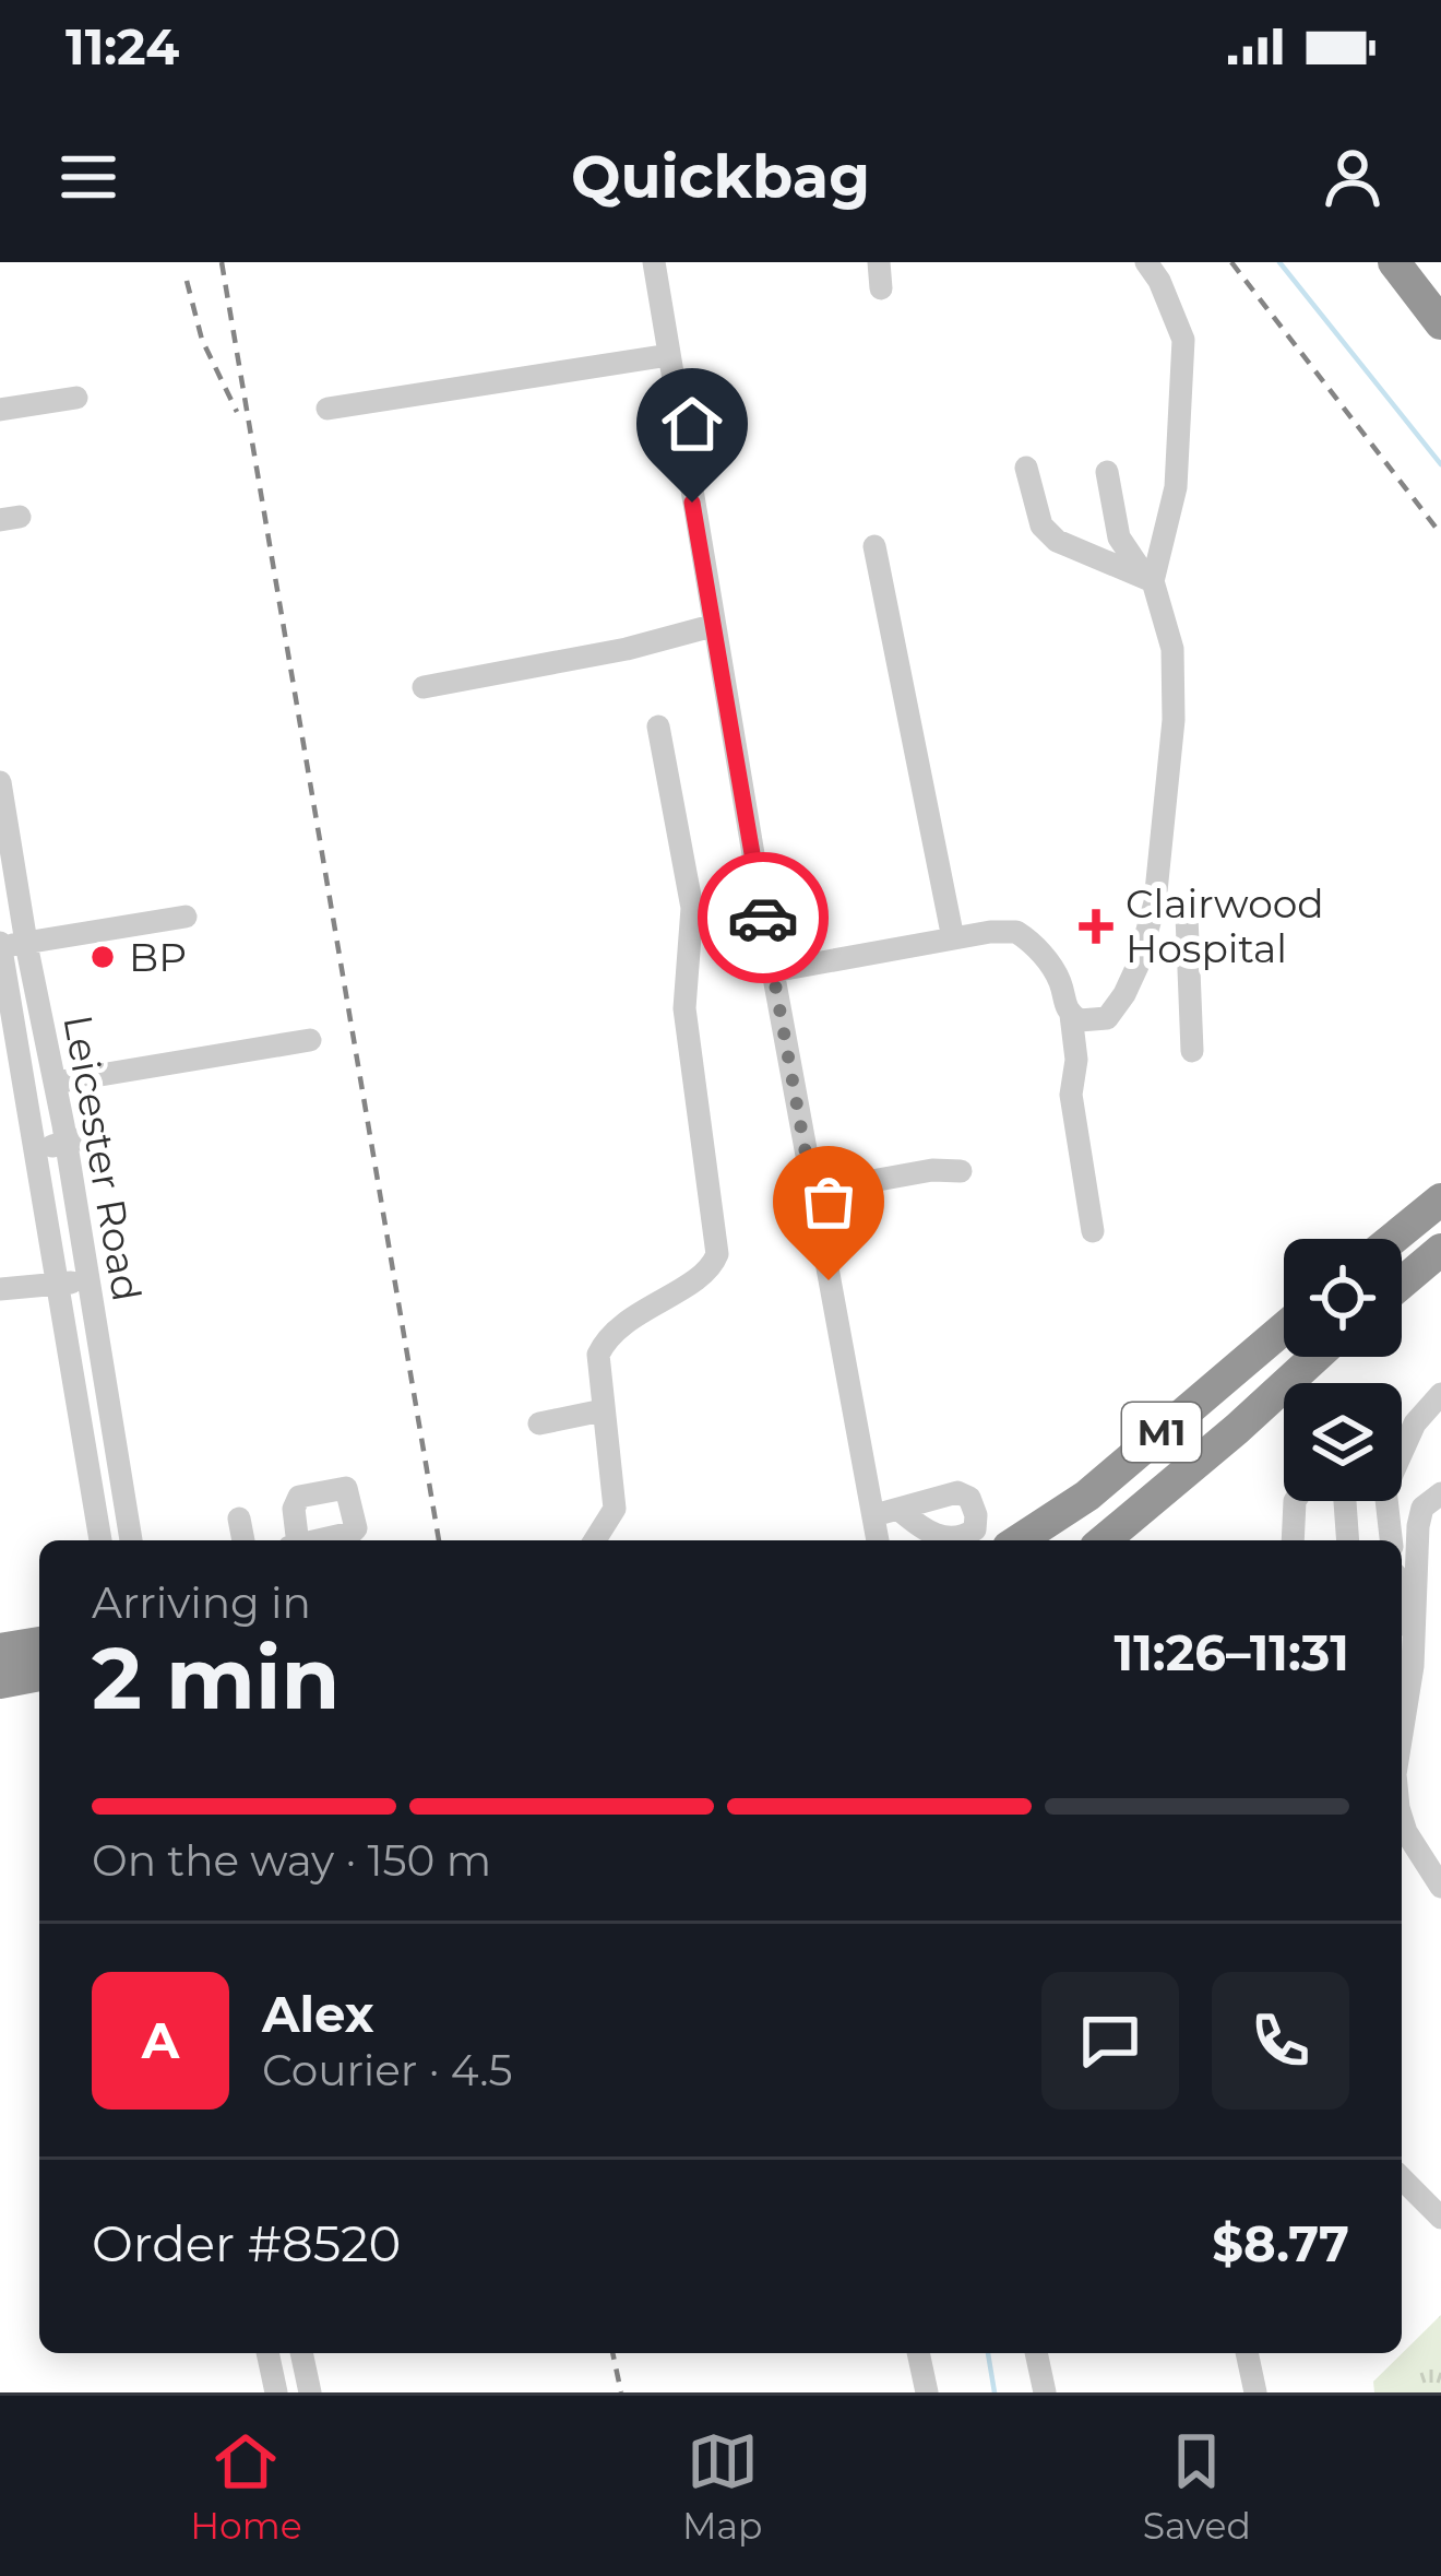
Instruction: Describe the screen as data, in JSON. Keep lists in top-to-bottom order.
{
  "streets": {
    "highway": ["M1"],
    "street": ["Leicester Road"]
  },
  "places": {
    "health": ["Clairwood Hospital"],
    "other": ["BP"]
  },
  "page": {
    "status": "11:24",
    "header": "Quickbag",
    "heading": ["2 min", "Arriving in", "11:26–11:31"],
    "panel": [
      "Alex",
      "Courier · 4.5",
      "Order #8520",
      "$8.77"
    ],
    "bar": "On the way · 150 m",
    "round": "A",
    "tabs": ["Home", "Map", "Saved"]
  }
}
